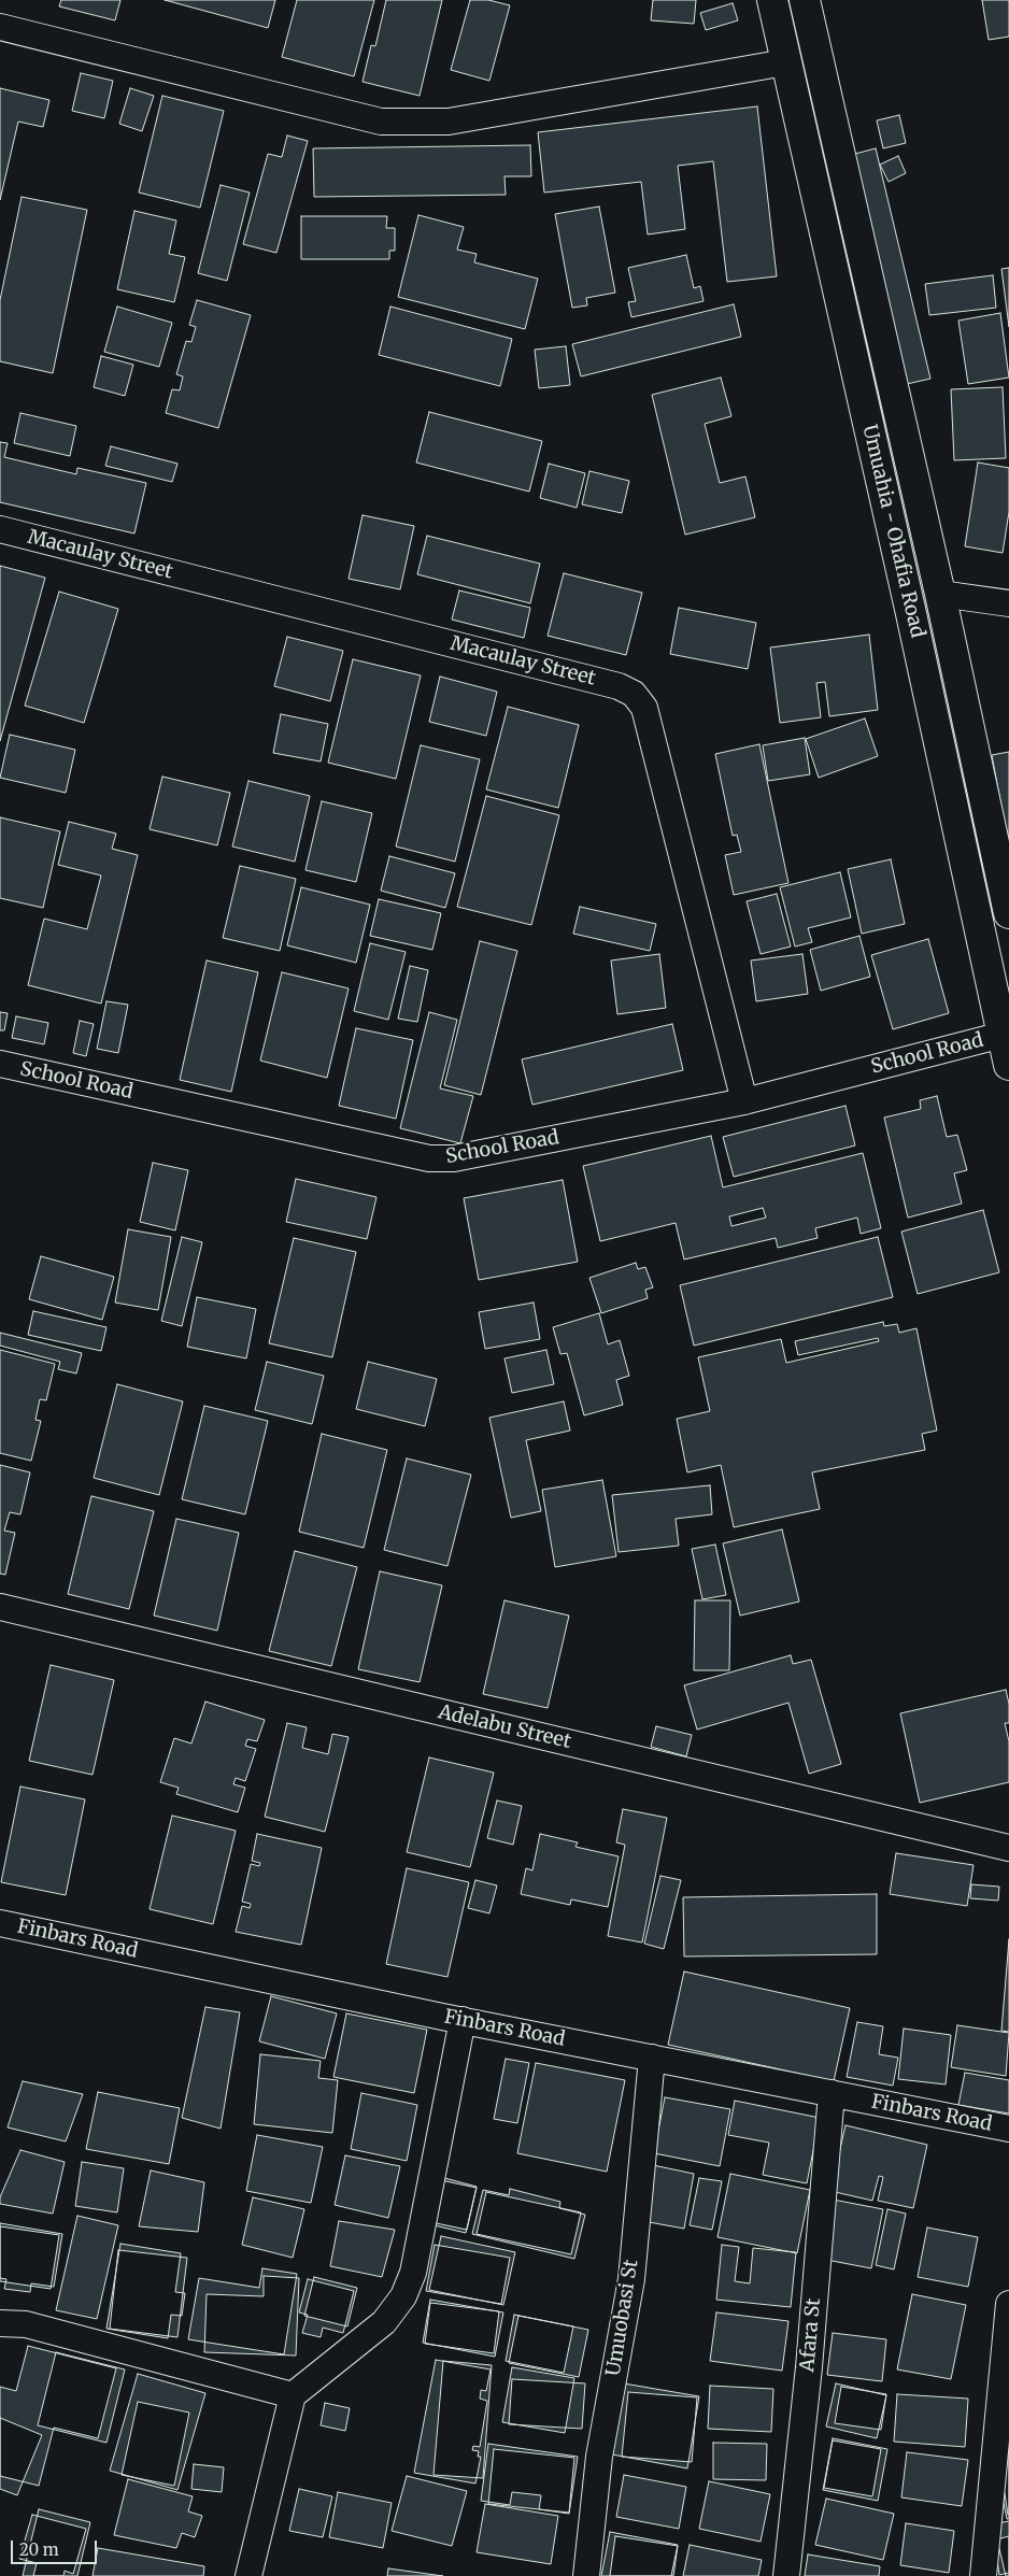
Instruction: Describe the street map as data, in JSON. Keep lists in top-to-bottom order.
{
  "streets": {
    "main road": ["Umuahia - Ohafia Road"],
    "street": [
      "Macaulay Street",
      "School Road",
      "Adelabu Street",
      "Finbars Road",
      "Umuobasi St",
      "Afara St"
    ]
  },
  "crossings": [
    ["Umuahia - Ohafia Road", "School Road"],
    ["Macaulay Street", "School Road"],
    ["Finbars Road", "Umuobasi St"],
    ["Finbars Road", "Afara St"]
  ],
  "scale_bar": "20 m"
}
